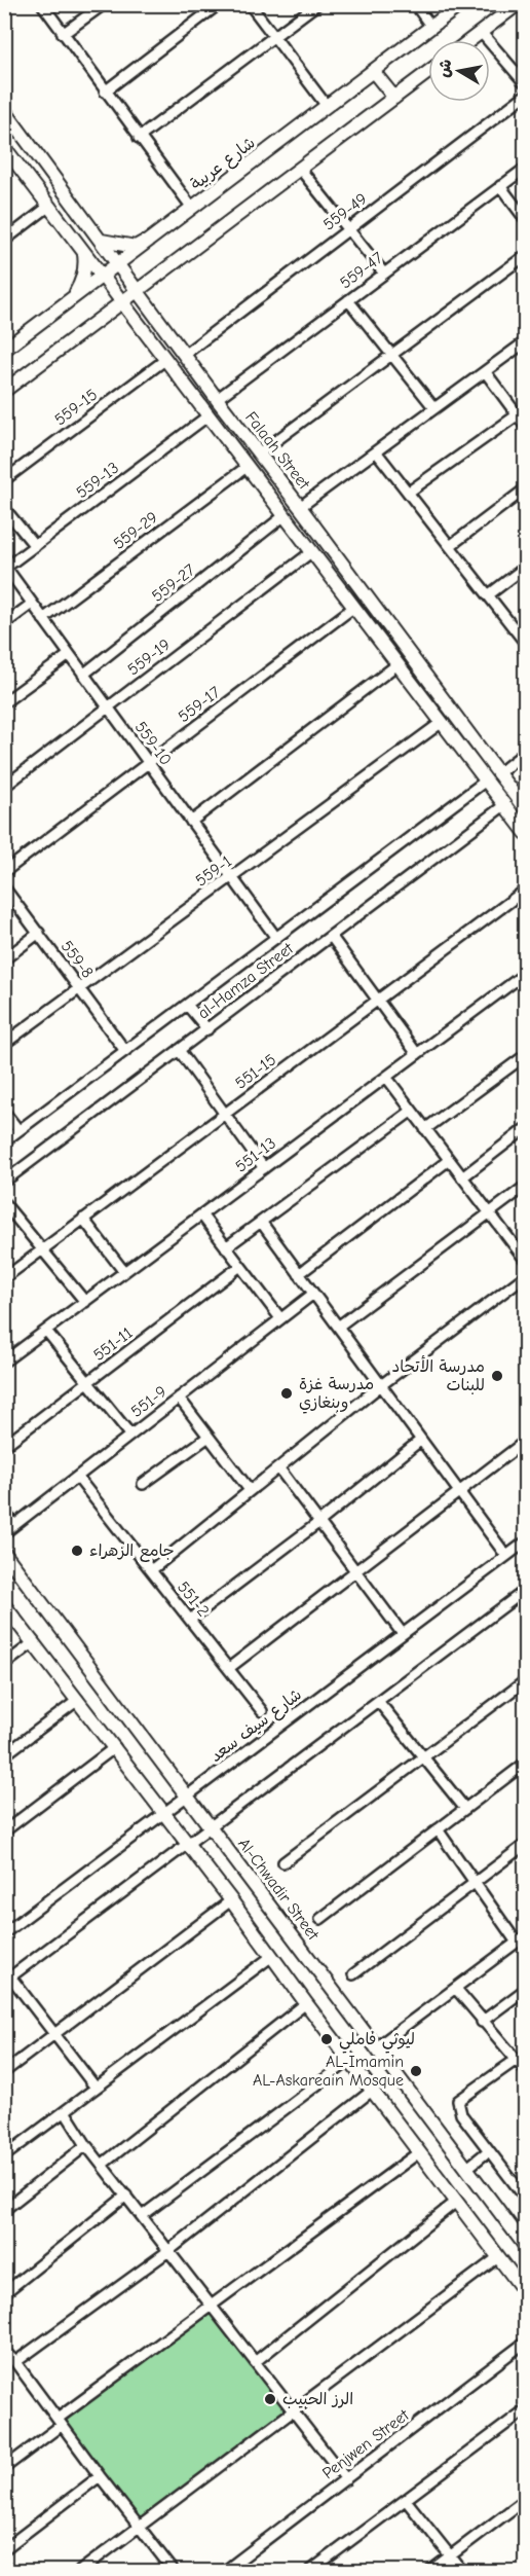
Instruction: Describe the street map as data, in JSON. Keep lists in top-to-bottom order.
{
  "streets": {
    "main road": ["شارع عربية", "Falaah Street", "Al-Chwadir Street"],
    "street": [
      "559-49",
      "559-47",
      "559-15",
      "559-13",
      "559-29",
      "559-27",
      "559-19",
      "559-17",
      "559-10",
      "559-1",
      "559-8",
      "al-Hamza Street",
      "551-15",
      "551-13",
      "551-11",
      "551-9",
      "551-2",
      "شارع سيف سعد",
      "Penjwen Street"
    ]
  },
  "crossings": [
    ["شارع عربية", "Falaah Street"],
    ["559-49", "Falaah Street"],
    ["559-47", "Falaah Street"],
    ["559-15", "Falaah Street"],
    ["Falaah Street", "559-13"],
    ["Falaah Street", "559-29"],
    ["Falaah Street", "559-27"],
    ["Falaah Street", "559-19"],
    ["Falaah Street", "559-17"],
    ["Falaah Street", "559-1"],
    ["Falaah Street", "al-Hamza Street"],
    ["559-13", "559-10"],
    ["559-29", "559-10"],
    ["559-27", "559-10"],
    ["559-19", "559-10"],
    ["559-17", "559-10"],
    ["559-10", "559-1"],
    ["559-10", "al-Hamza Street"],
    ["559-1", "559-8"],
    ["559-8", "al-Hamza Street"],
    ["551-9", "551-2"],
    ["شارع سيف سعد", "Al-Chwadir Street"]
  ],
  "places": [
    "مدرسة الأتحاد للبنات",
    "مدرسة غزة وبنغازي",
    "جامع الزهراء",
    "ليوثي فاملي",
    "AL-Imamin AL-Askareain Mosque",
    "الرز الحبيب"
  ],
  "north": "left"
}
